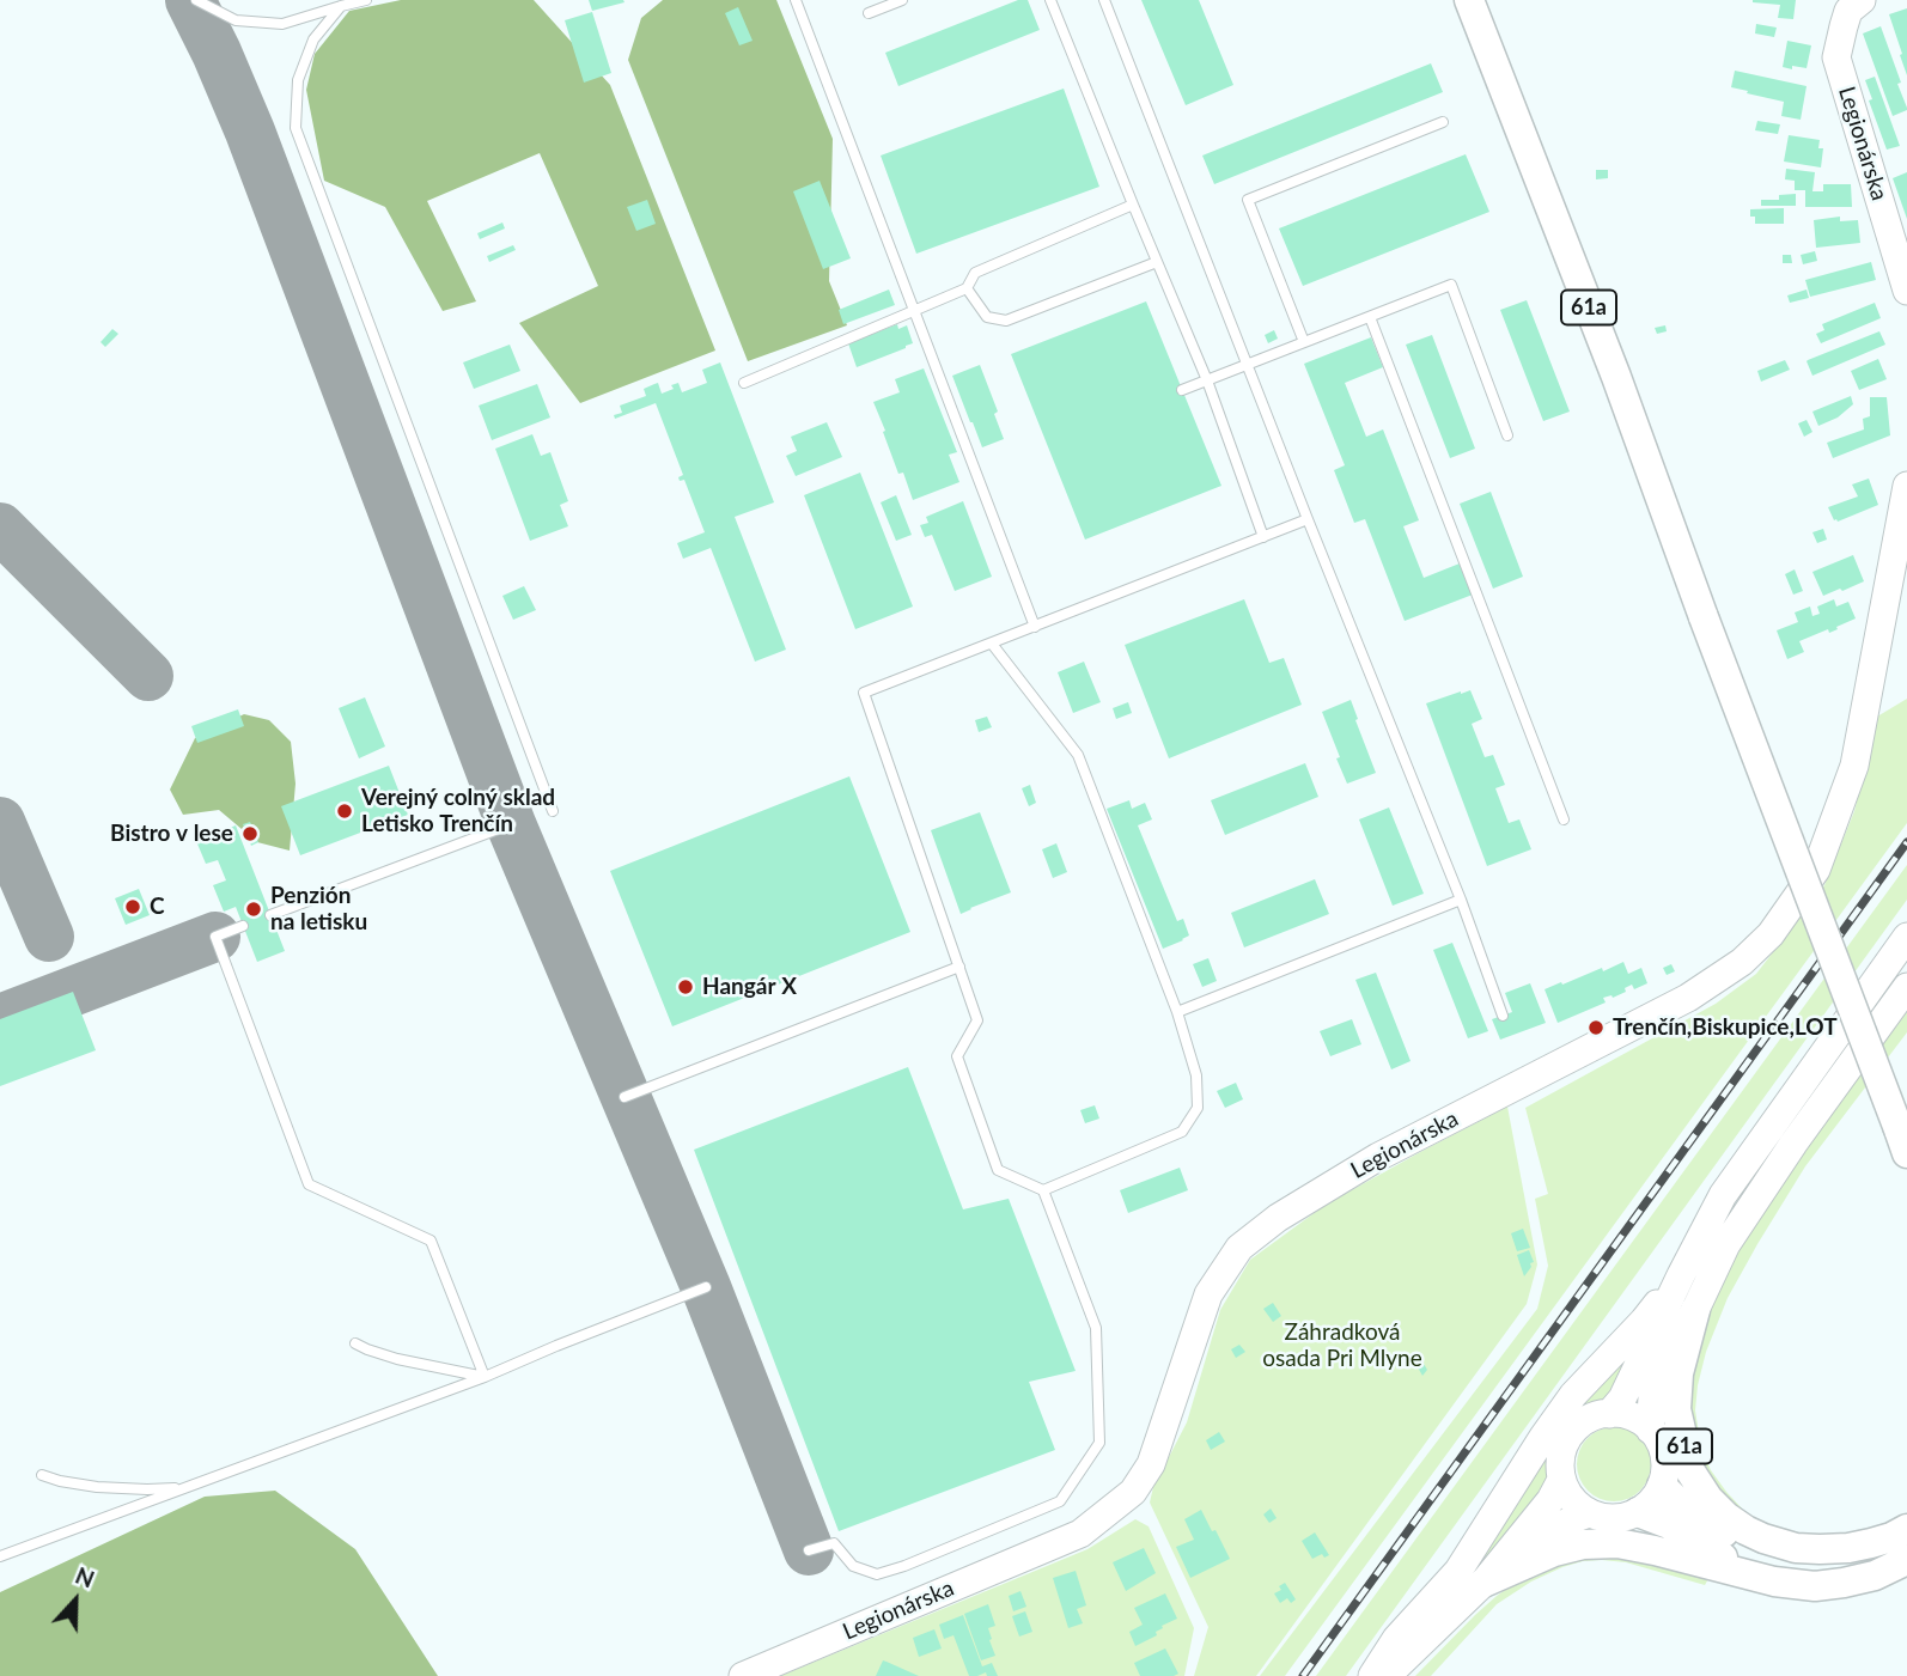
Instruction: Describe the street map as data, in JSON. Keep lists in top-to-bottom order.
{
  "streets": {
    "main road": ["Legionárska", "61a"]
  },
  "parks": ["Záhradková osada Pri Mlyne"],
  "places": [
    "Verejný colný sklad Letisko Trenčín",
    "Bistro v lese",
    "C",
    "Penzión na letisku",
    "Hangár X",
    "Trenčín,Biskupice,LOT"
  ],
  "north": "top"
}
